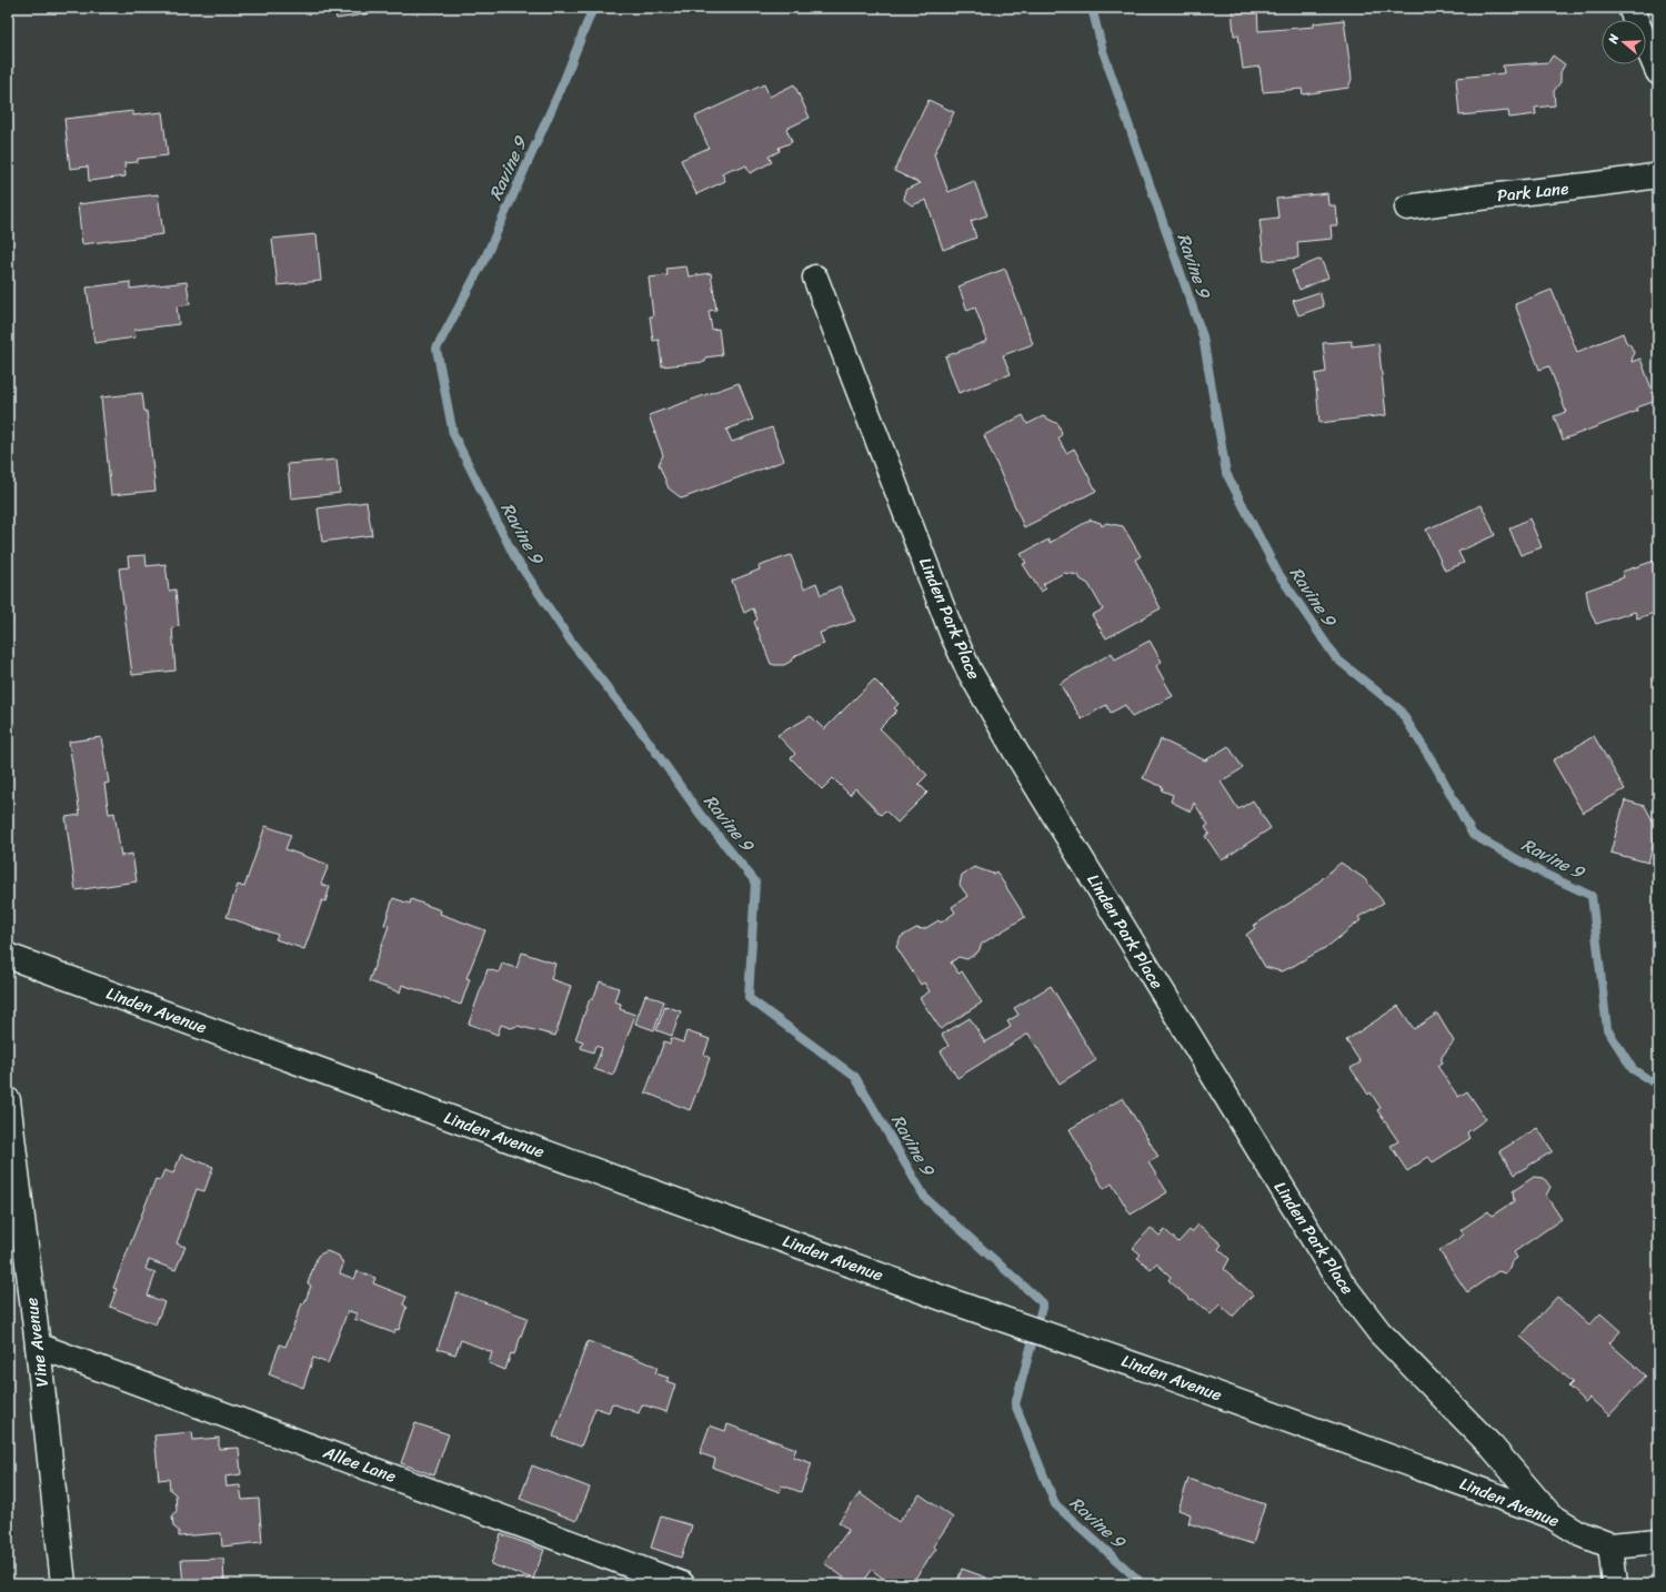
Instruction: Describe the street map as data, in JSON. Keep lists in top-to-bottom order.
{
  "streets": {
    "street": [
      "Park Lane",
      "Linden Park Place",
      "Linden Avenue",
      "Vine Avenue",
      "Allee Lane"
    ]
  },
  "crossings": [
    ["Linden Park Place", "Linden Avenue"],
    ["Vine Avenue", "Allee Lane"]
  ],
  "water": ["Ravine 9"],
  "north": "left"
}
